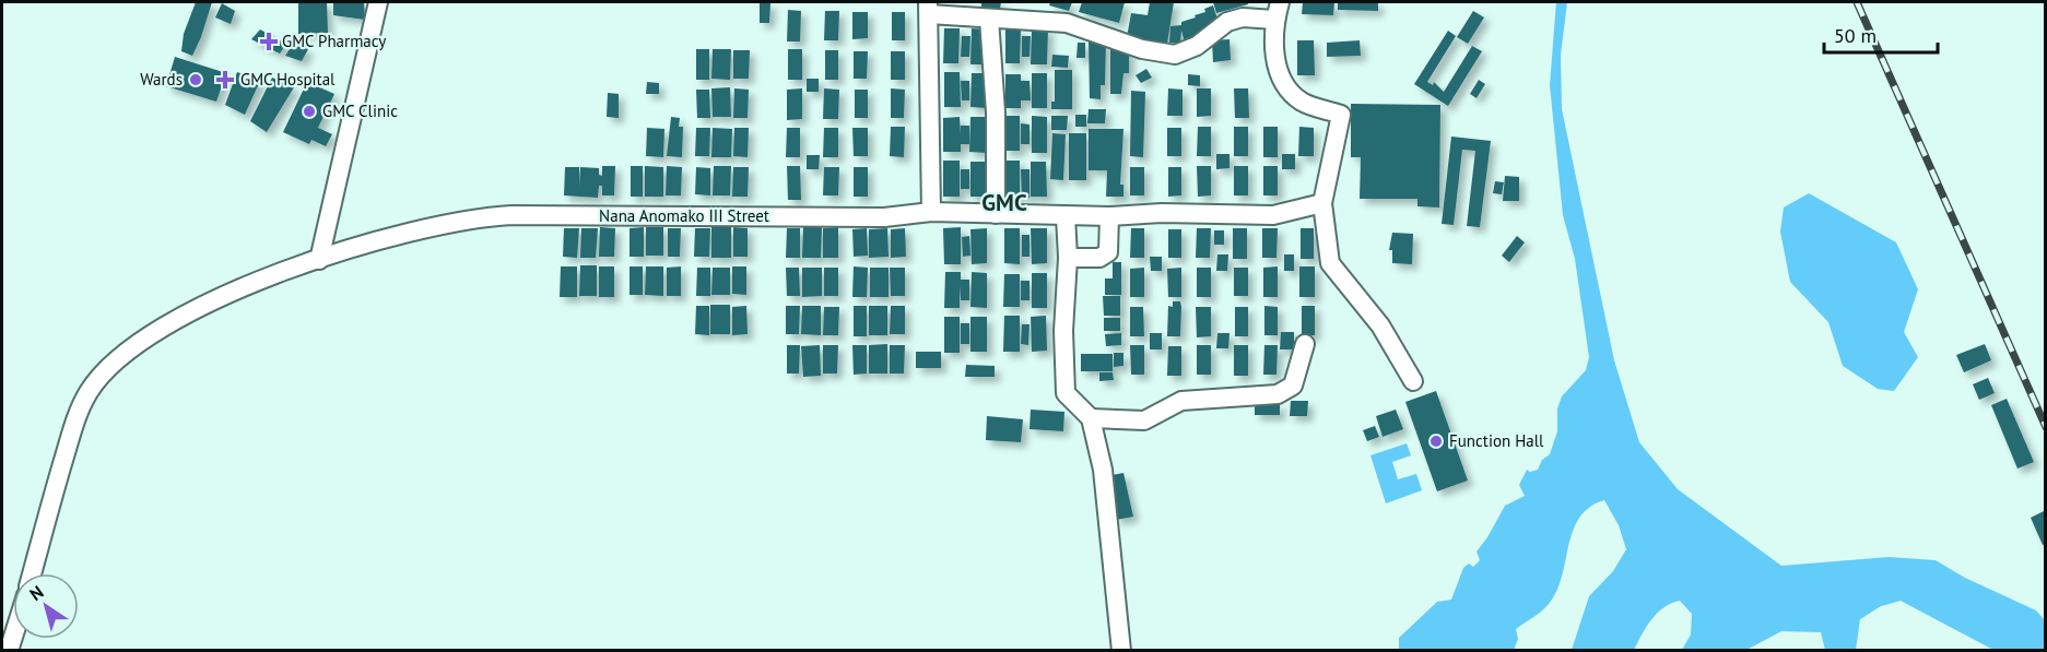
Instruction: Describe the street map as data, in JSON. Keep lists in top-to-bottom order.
{
  "streets": {
    "street": ["Nana Anomako III Street"]
  },
  "districts": ["GMC"],
  "places": {
    "health": ["GMC Pharmacy", "GMC Hospital"],
    "other": ["Wards", "GMC Clinic", "Function Hall"]
  },
  "scale_bar": "50 m",
  "north": "top left"
}
